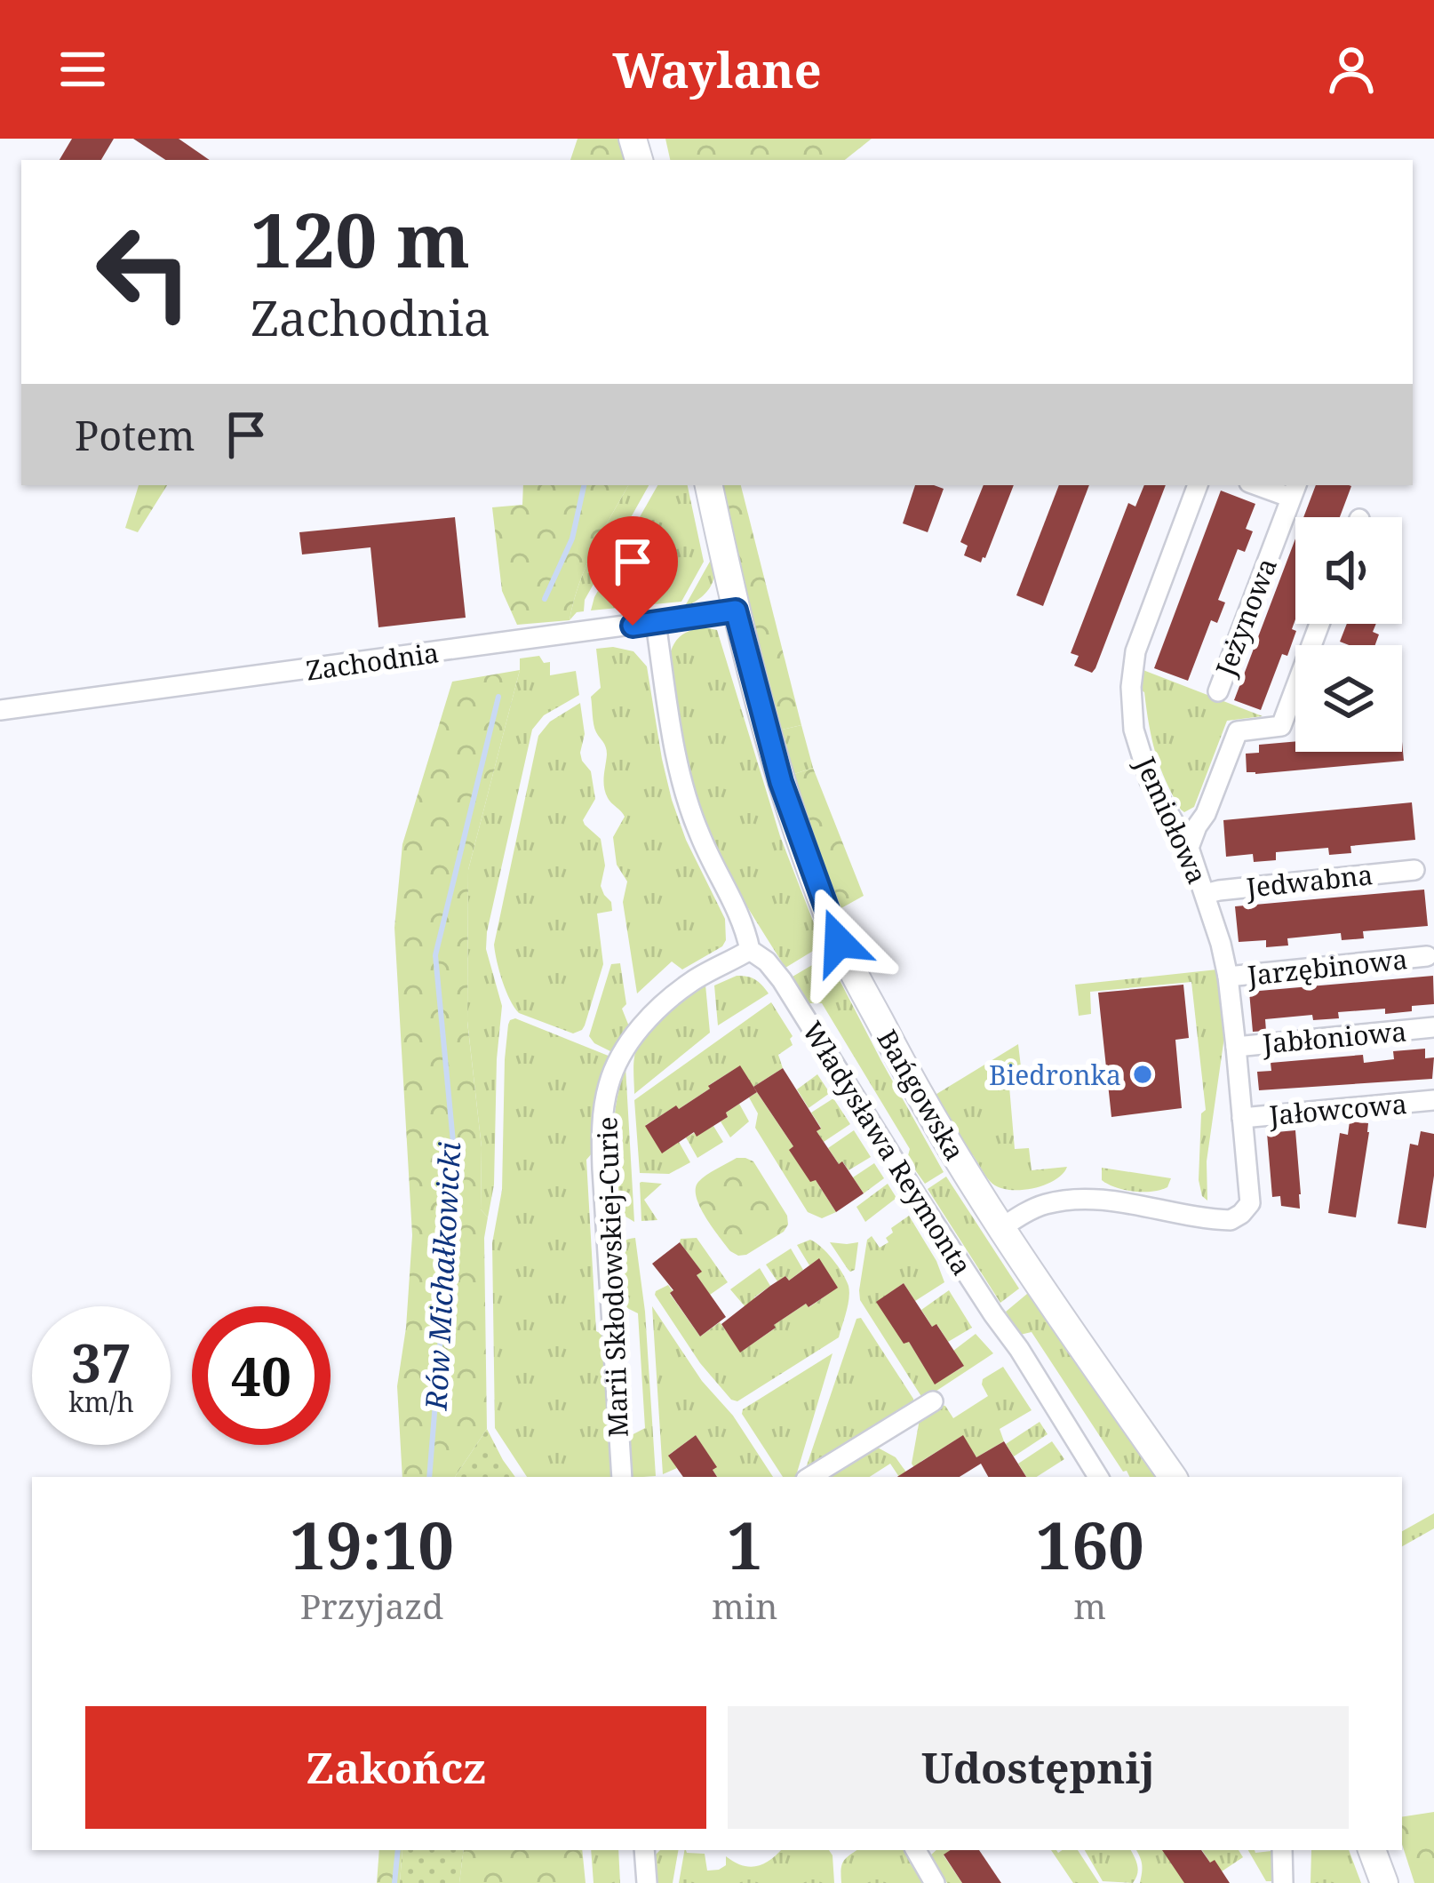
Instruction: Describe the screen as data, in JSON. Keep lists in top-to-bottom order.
{
  "streets": {
    "street": [
      "Jeżynowa",
      "Zachodnia",
      "Jemiołowa",
      "Jedwabna",
      "Jarzębinowa",
      "Jabłoniowa",
      "Bańgowska",
      "Jałowcowa",
      "Władysława Reymonta",
      "Marii Skłodowskiej-Curie"
    ]
  },
  "crossings": [
    ["Zachodnia", "Bańgowska"],
    ["Zachodnia", "Władysława Reymonta"],
    ["Jemiołowa", "Jedwabna"],
    ["Jemiołowa", "Jarzębinowa"],
    ["Jemiołowa", "Jabłoniowa"],
    ["Jemiołowa", "Bańgowska"],
    ["Jemiołowa", "Jałowcowa"],
    ["Władysława Reymonta", "Marii Skłodowskiej-Curie"]
  ],
  "water": ["Rów Michałkowicki"],
  "places": ["Biedronka"],
  "page": {
    "header": "Waylane",
    "turn": ["120 m", "Zachodnia"],
    "then": "Potem",
    "speed": "37 km/h",
    "limit": "40",
    "eta": [
      "19:10",
      "Przyjazd",
      "1",
      "min",
      "160",
      "m"
    ],
    "buttons": ["Zakończ", "Udostępnij"]
  }
}
